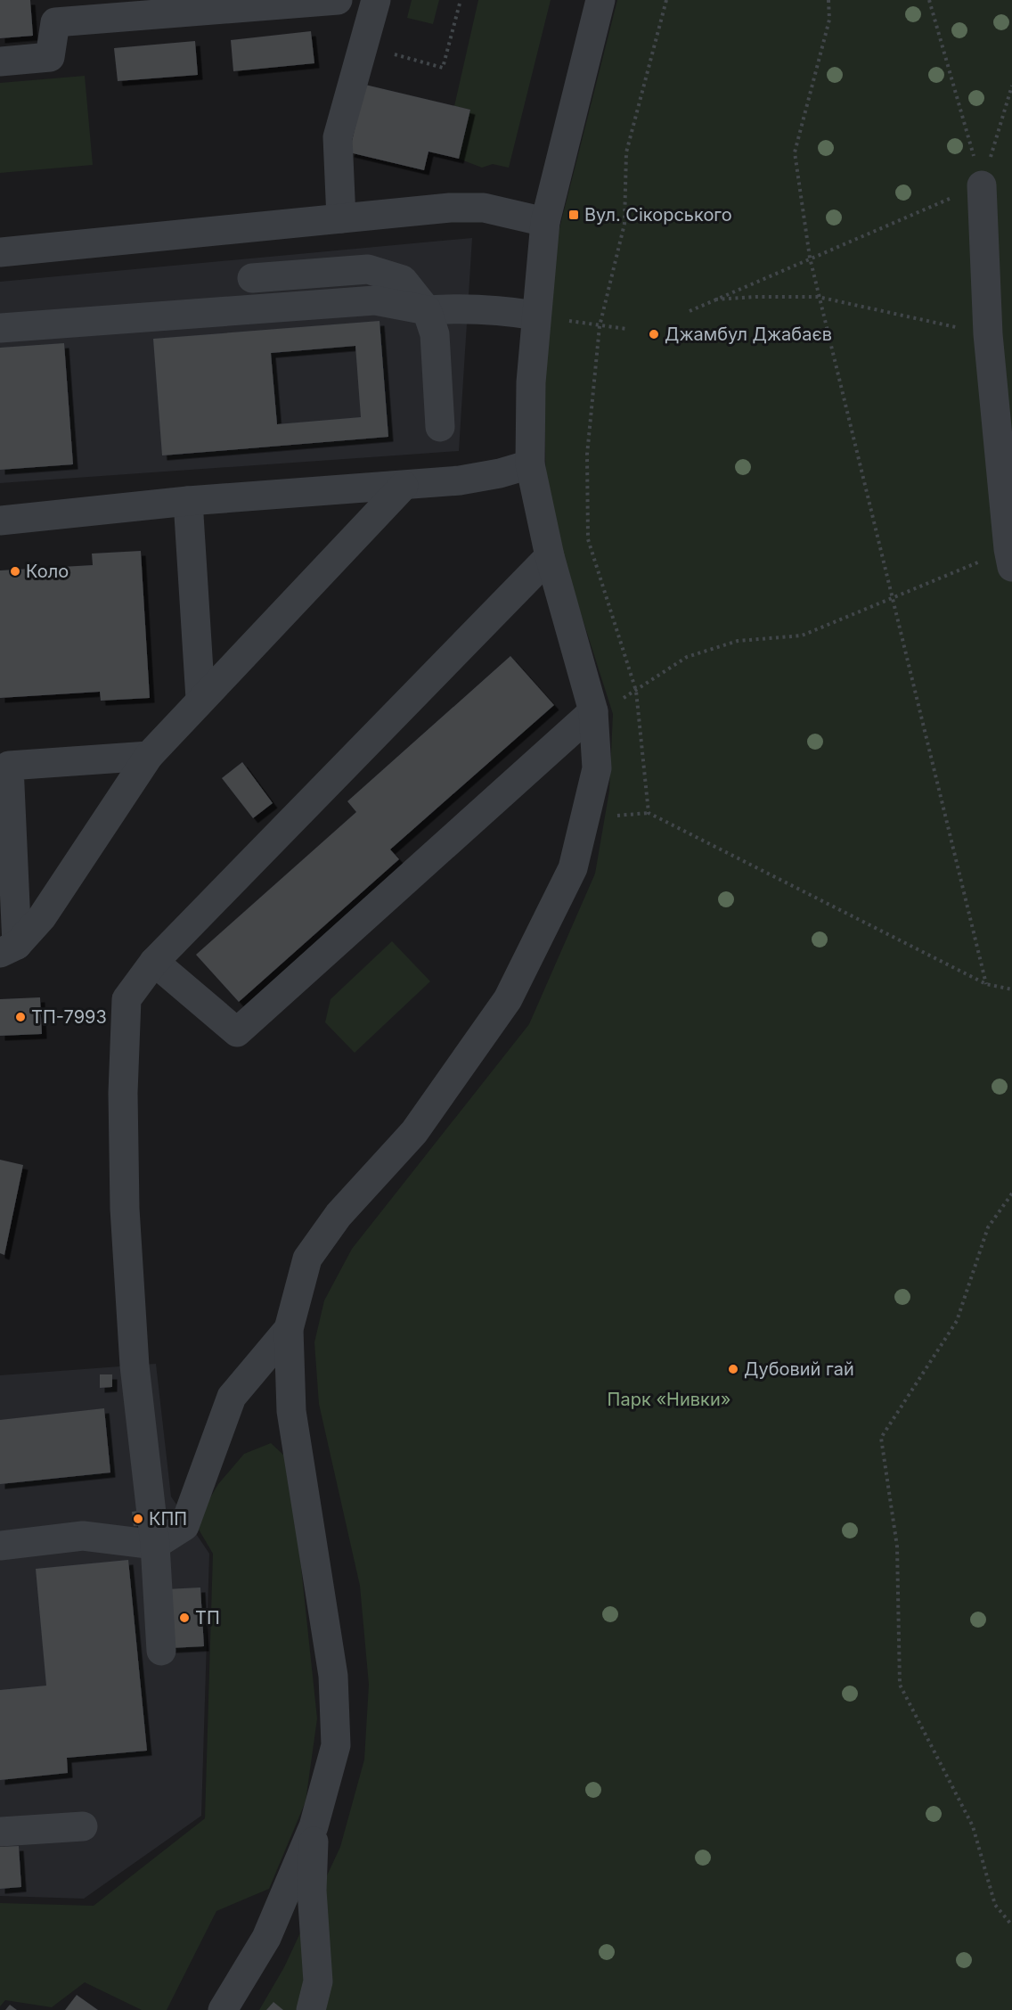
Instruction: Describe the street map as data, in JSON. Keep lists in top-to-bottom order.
{
  "parks": ["Парк «Нивки»"],
  "places": {
    "transit": ["Вул. Сікорського"],
    "other": [
      "Джамбул Джабаєв",
      "Коло",
      "ТП-7993",
      "Дубовий гай",
      "КПП",
      "ТП"
    ]
  }
}
